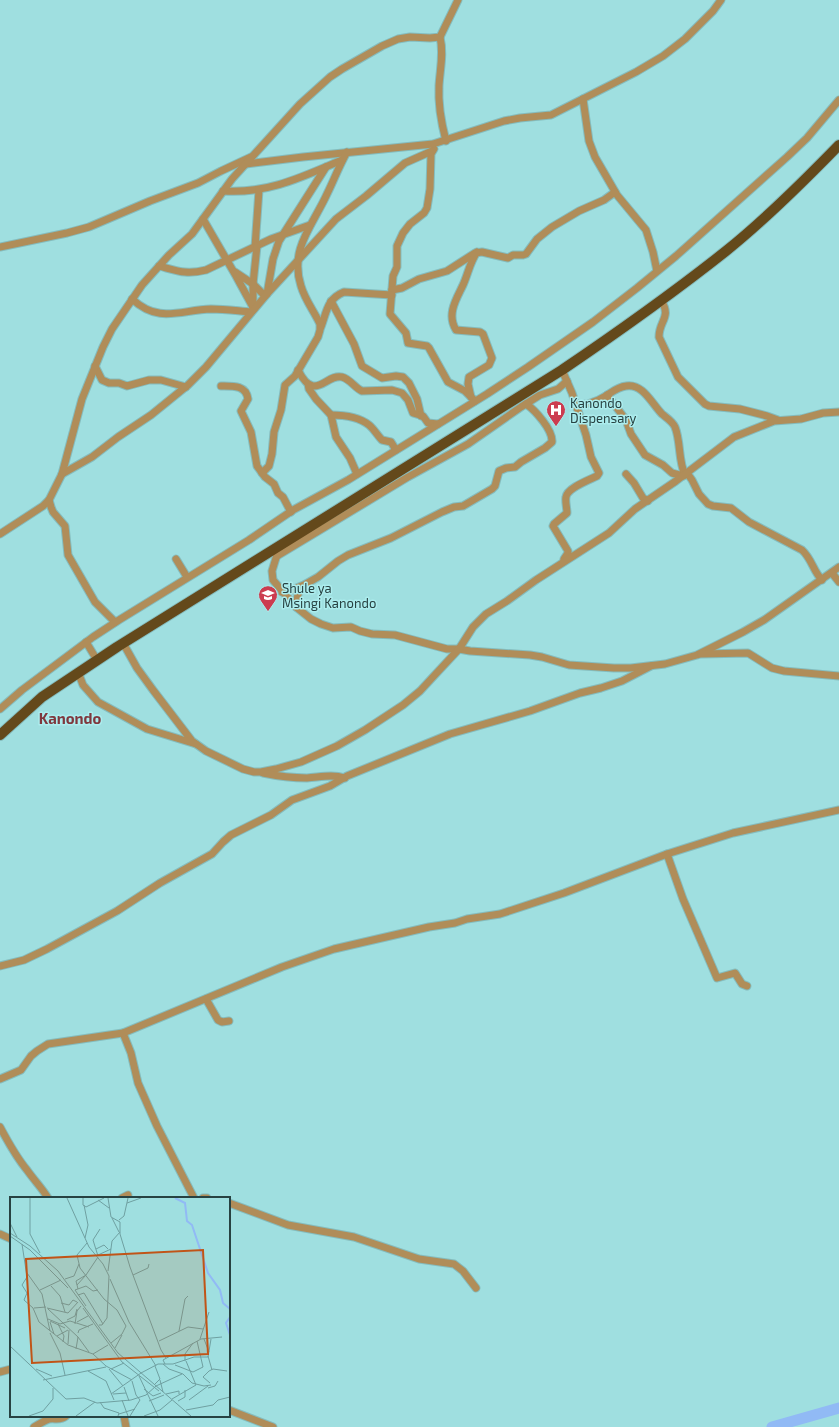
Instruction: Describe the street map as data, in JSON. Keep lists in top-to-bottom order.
{
  "districts": ["Kanondo"],
  "places": {
    "hospital": ["Kanondo Dispensary"],
    "school or university": ["Shule ya Msingi Kanondo"]
  }
}
